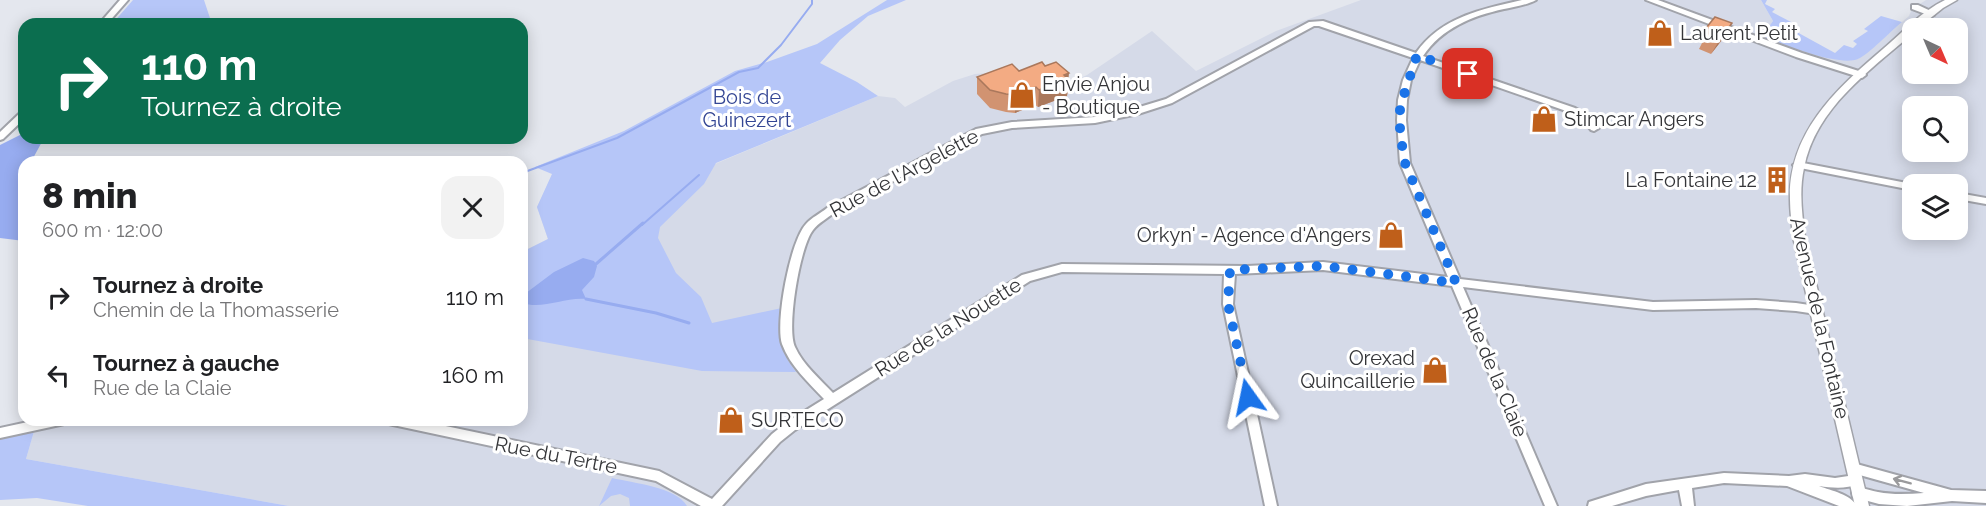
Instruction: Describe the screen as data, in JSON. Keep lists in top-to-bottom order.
{
  "streets": {
    "street": [
      "Rue de l'Argelette",
      "Avenue de la Fontaine",
      "Rue de la Nouette",
      "Rue de la Claie",
      "Rue du Tertre"
    ]
  },
  "crossings": [
    ["Rue de l'Argelette", "Rue de la Nouette"],
    ["Rue de l'Argelette", "Rue de la Claie"],
    ["Avenue de la Fontaine", "Rue de la Nouette"],
    ["Rue de la Nouette", "Rue de la Claie"],
    ["Rue de la Nouette", "Rue du Tertre"]
  ],
  "parks": ["Bois de Guinezert"],
  "places": {
    "shop": [
      "Laurent Petit",
      "Envie Anjou - Boutique",
      "Stimcar Angers",
      "Orkyn' - Agence d'Angers",
      "Orexad Quincaillerie",
      "SURTECO"
    ],
    "building": ["La Fontaine 12"]
  },
  "north": "bottom right",
  "page": {
    "turn": ["110 m", "Tournez à droite"],
    "heading": ["8 min", "600 m · 12:00"],
    "list": [
      {
        "name": "Tournez à droite",
        "note": "Chemin de la Thomasserie",
        "value": "110 m"
      },
      {
        "name": "Tournez à gauche",
        "note": "Rue de la Claie",
        "value": "160 m"
      }
    ]
  }
}
